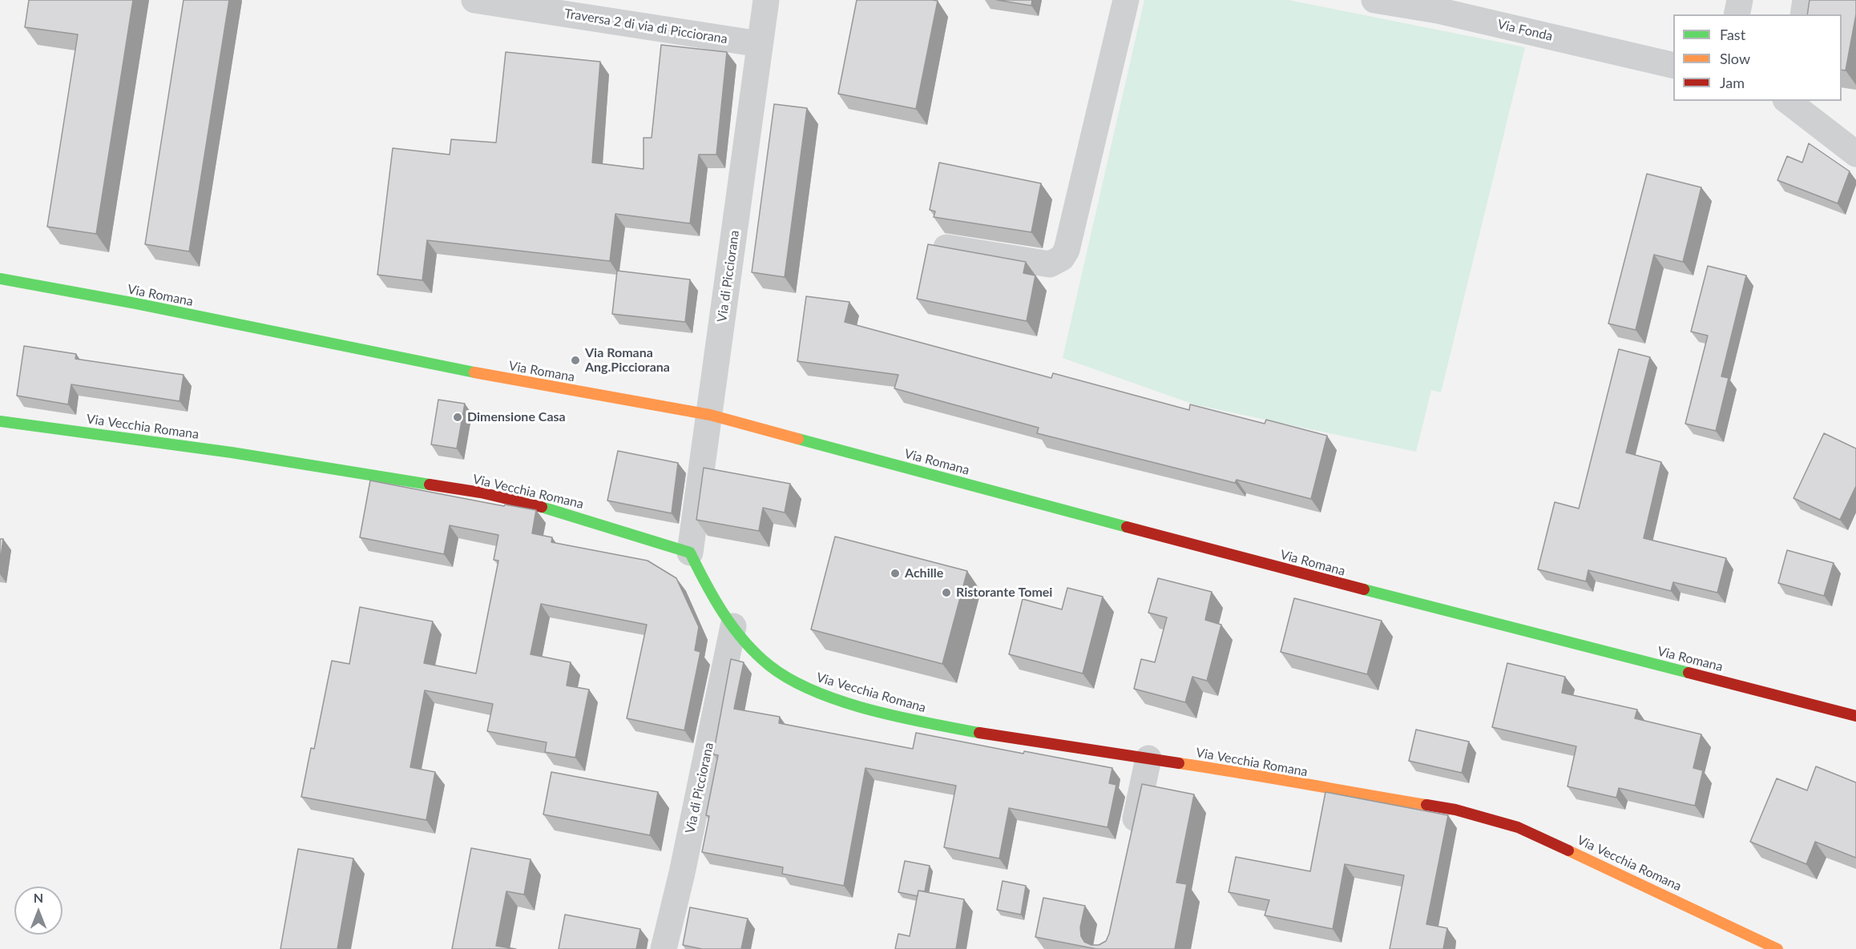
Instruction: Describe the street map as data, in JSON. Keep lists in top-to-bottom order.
{
  "streets": {
    "street": [
      "Traversa 2 di via di Picciorana",
      "Via Fonda",
      "Via di Picciorana",
      "Via Romana",
      "Via Vecchia Romana"
    ]
  },
  "crossings": [
    ["Traversa 2 di via di Picciorana", "Via di Picciorana"],
    ["Via di Picciorana", "Via Romana"],
    ["Via di Picciorana", "Via Vecchia Romana"]
  ],
  "places": [
    "Via Romana Ang.Picciorana",
    "Dimensione Casa",
    "Achille",
    "Ristorante Tomei"
  ],
  "legend": ["Fast", "Slow", "Jam"],
  "north": "top"
}
